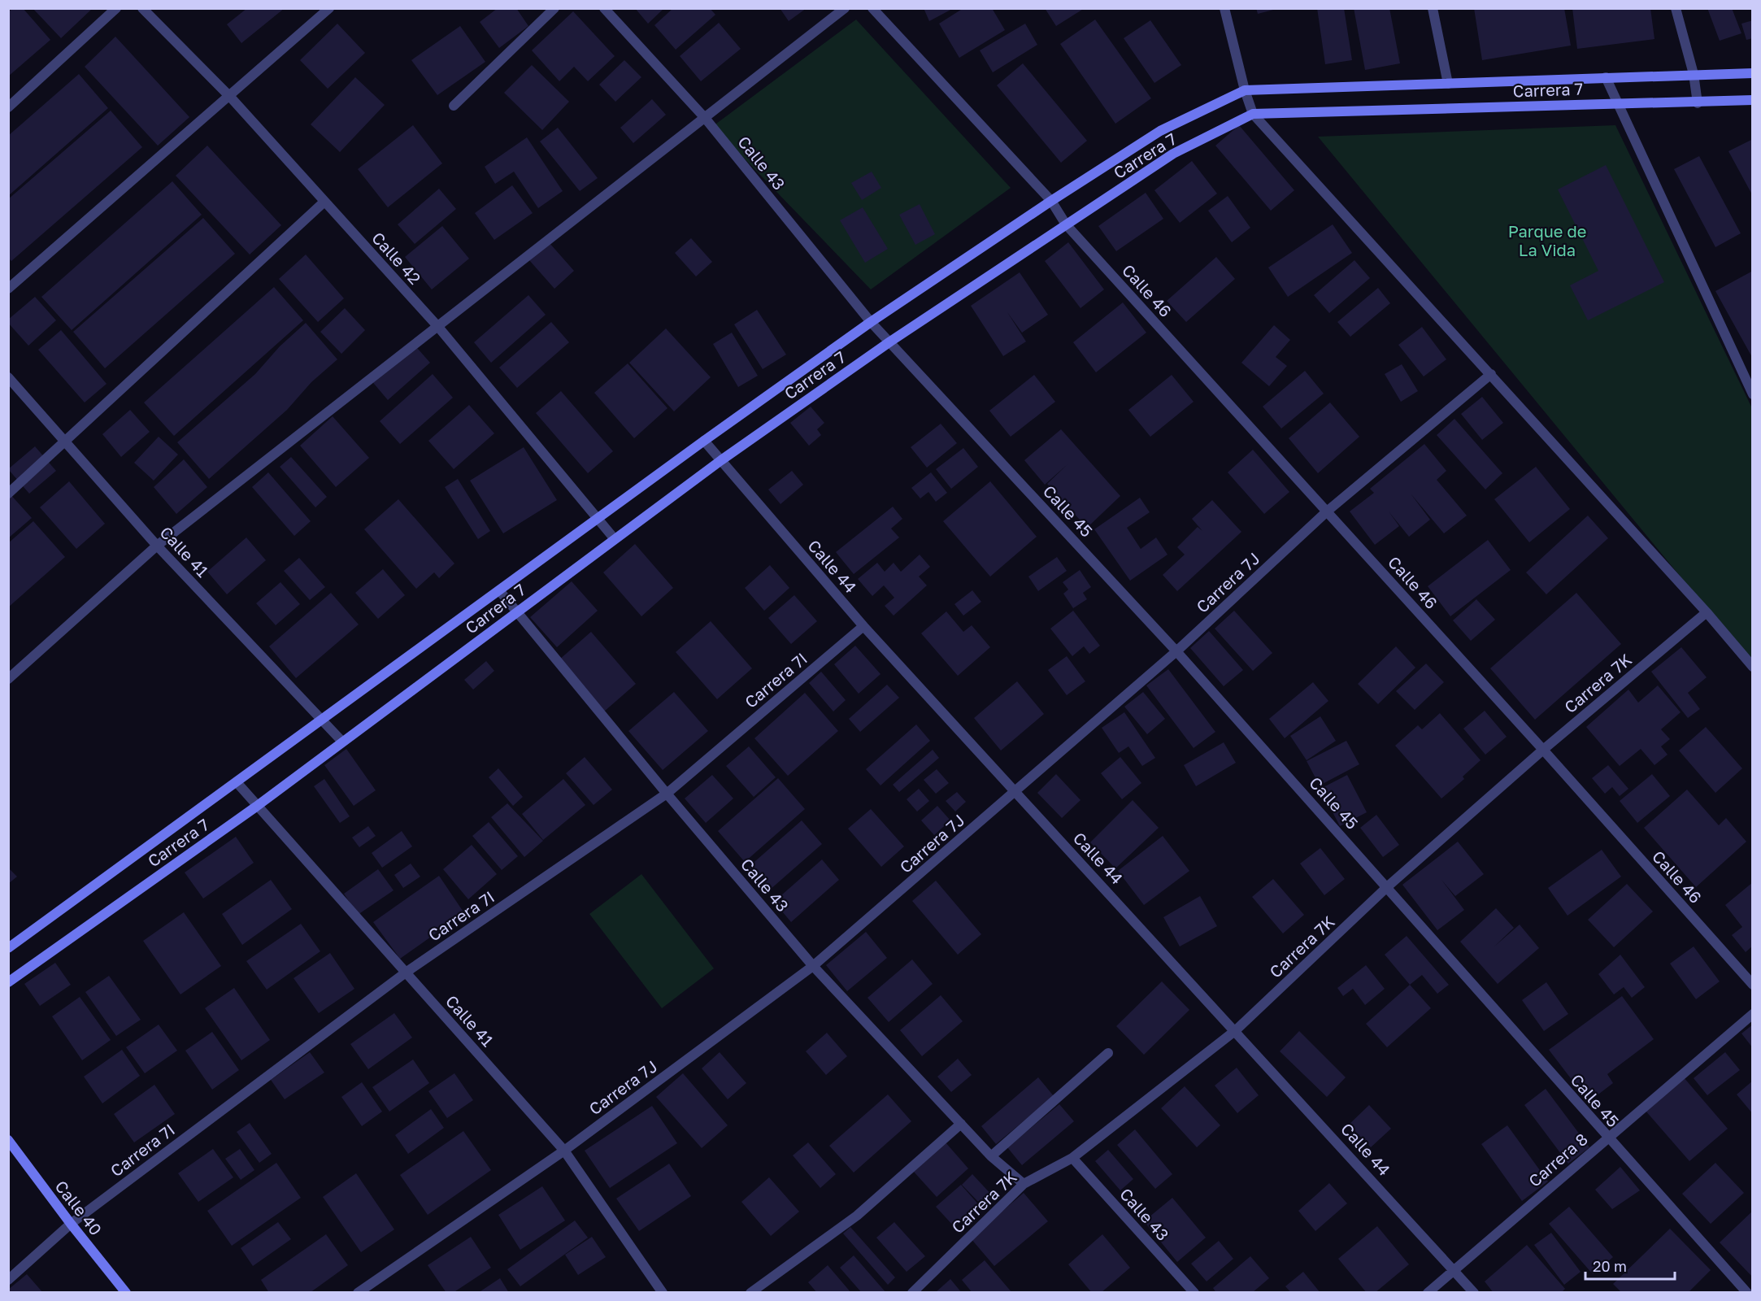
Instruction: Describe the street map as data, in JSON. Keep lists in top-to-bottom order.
{
  "streets": {
    "street": [
      "Carrera 7",
      "Calle 43",
      "Calle 42",
      "Calle 46",
      "Calle 45",
      "Calle 41",
      "Calle 44",
      "Carrera 7J",
      "Carrera 7I",
      "Carrera 7K",
      "Carrera 8",
      "Calle 40"
    ]
  },
  "crossings": [
    ["Carrera 7", "Calle 43"],
    ["Carrera 7", "Calle 42"],
    ["Carrera 7", "Calle 46"],
    ["Carrera 7", "Calle 45"],
    ["Carrera 7", "Calle 41"],
    ["Carrera 7", "Calle 44"],
    ["Calle 43", "Calle 45"],
    ["Calle 43", "Carrera 7J"],
    ["Calle 43", "Carrera 7I"],
    ["Calle 43", "Carrera 7K"],
    ["Calle 46", "Carrera 7J"],
    ["Calle 46", "Carrera 7K"],
    ["Calle 45", "Carrera 7J"],
    ["Calle 45", "Carrera 7K"],
    ["Calle 45", "Carrera 8"],
    ["Calle 41", "Carrera 7J"],
    ["Calle 41", "Carrera 7I"],
    ["Calle 44", "Carrera 7J"],
    ["Calle 44", "Carrera 7I"],
    ["Calle 44", "Carrera 7K"],
    ["Calle 44", "Carrera 8"],
    ["Carrera 7I", "Calle 40"]
  ],
  "parks": ["Parque de La Vida"],
  "scale_bar": "20 m"
}
